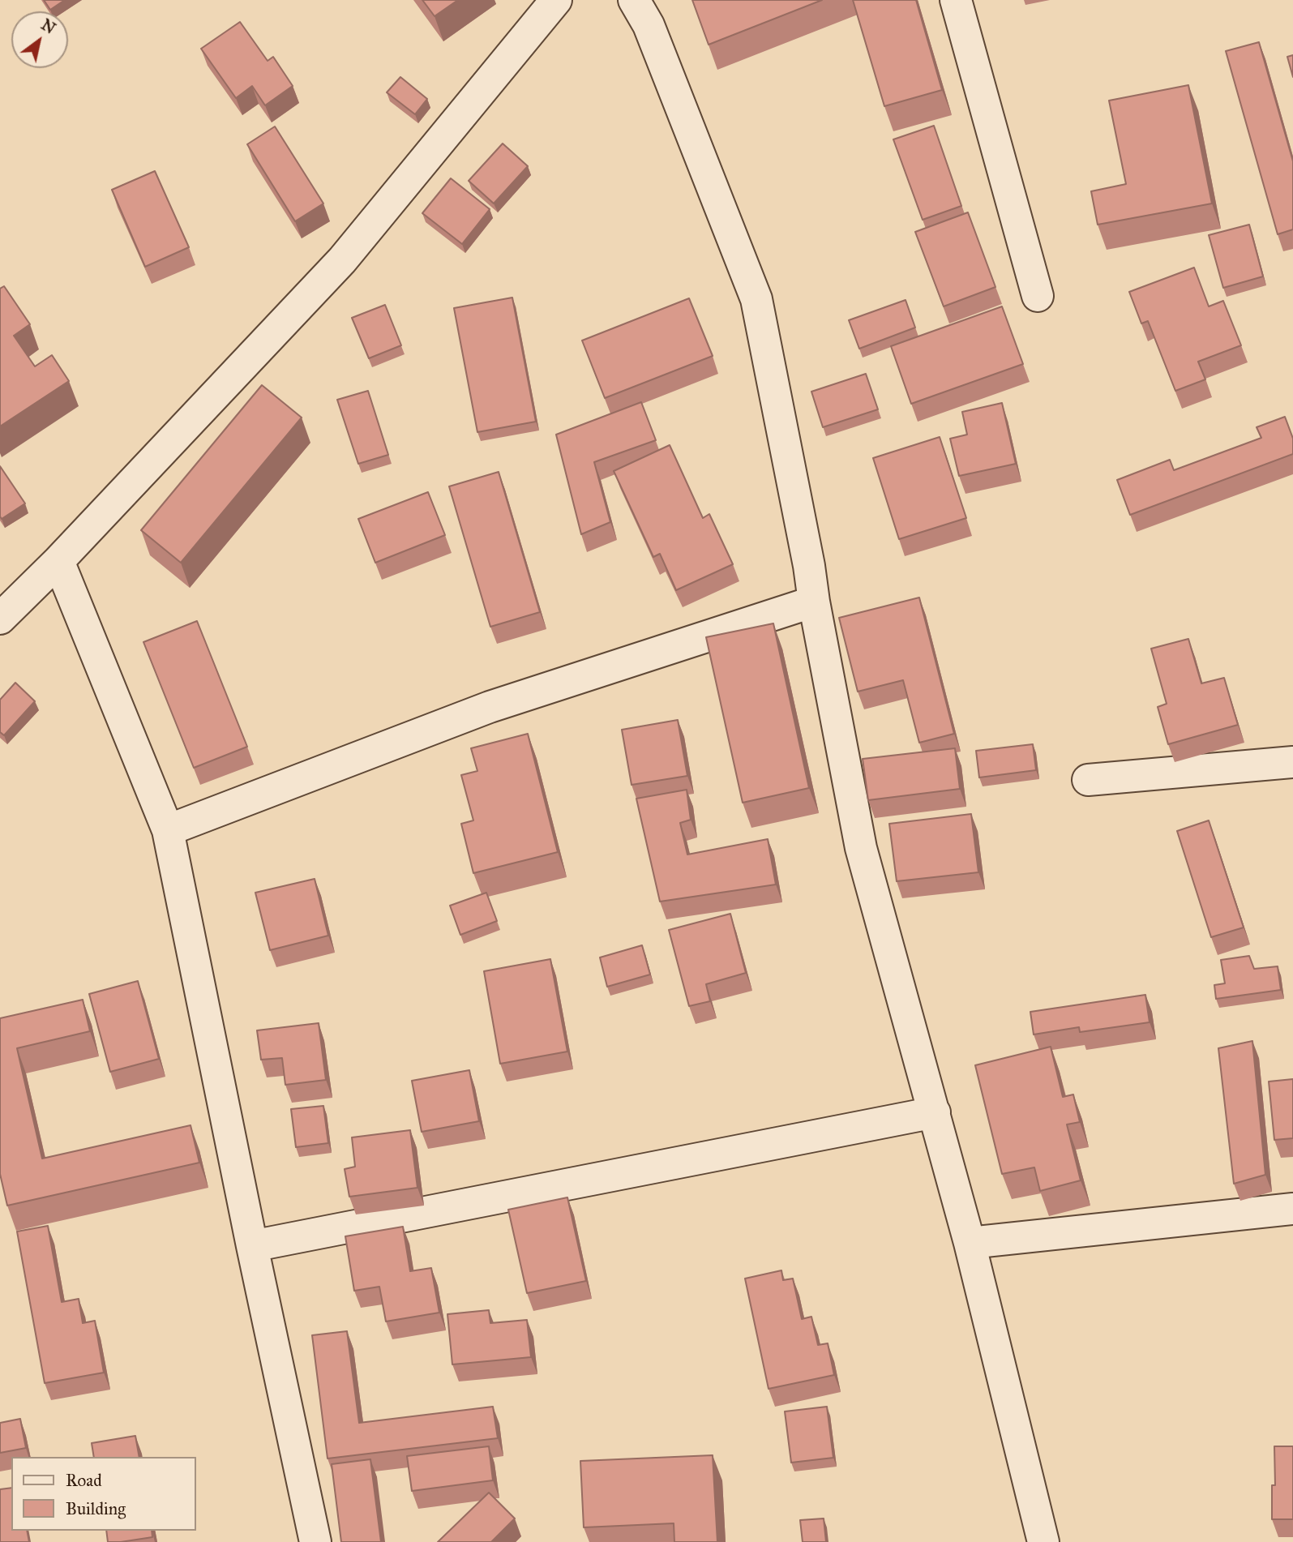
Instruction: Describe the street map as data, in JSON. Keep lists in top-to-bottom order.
{
  "legend": ["Road", "Building"],
  "north": "top right"
}
